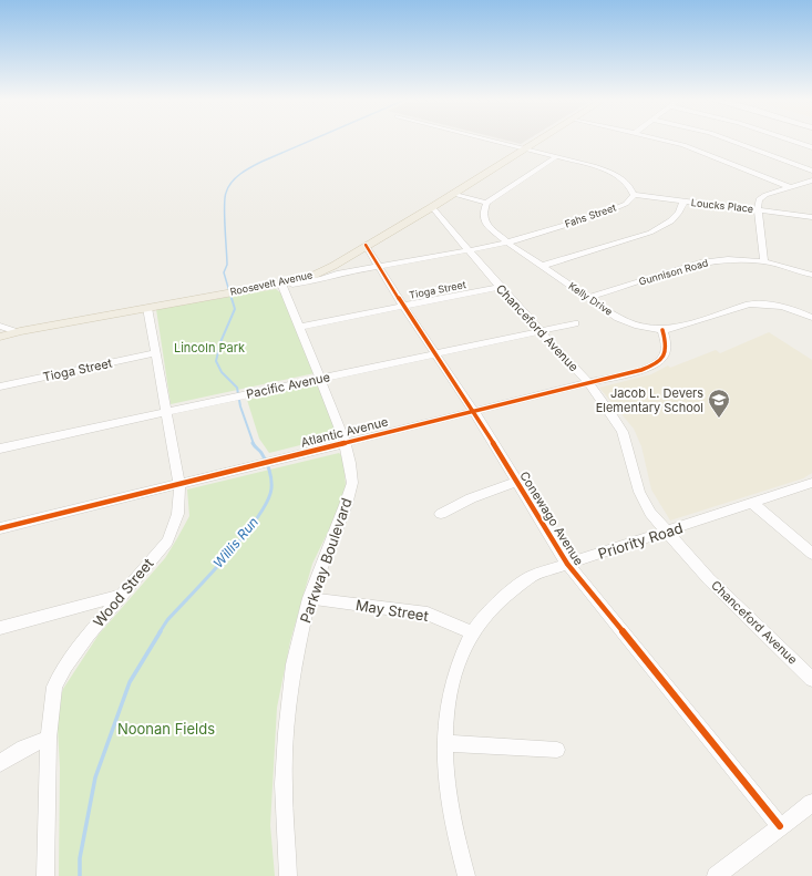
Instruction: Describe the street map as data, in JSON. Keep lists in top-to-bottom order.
{
  "streets": {
    "main road": ["Roosevelt Avenue"],
    "street": [
      "Loucks Place",
      "Fahs Street",
      "Gunnison Road",
      "Tioga Street",
      "Kelly Drive",
      "Chanceford Avenue",
      "Pacific Avenue",
      "Atlantic Avenue",
      "Conewago Avenue",
      "Priority Road",
      "Parkway Boulevard",
      "Wood Street",
      "May Street"
    ]
  },
  "crossings": [
    ["Loucks Place", "Fahs Street"],
    ["Fahs Street", "Kelly Drive"],
    ["Fahs Street", "Chanceford Avenue"],
    ["Fahs Street", "Conewago Avenue"],
    ["Gunnison Road", "Kelly Drive"],
    ["Roosevelt Avenue", "Chanceford Avenue"],
    ["Roosevelt Avenue", "Conewago Avenue"],
    ["Roosevelt Avenue", "Parkway Boulevard"],
    ["Roosevelt Avenue", "Wood Street"],
    ["Tioga Street", "Chanceford Avenue"],
    ["Tioga Street", "Conewago Avenue"],
    ["Tioga Street", "Parkway Boulevard"],
    ["Tioga Street", "Wood Street"],
    ["Kelly Drive", "Atlantic Avenue"],
    ["Chanceford Avenue", "Pacific Avenue"],
    ["Chanceford Avenue", "Atlantic Avenue"],
    ["Chanceford Avenue", "Priority Road"],
    ["Pacific Avenue", "Conewago Avenue"],
    ["Pacific Avenue", "Parkway Boulevard"],
    ["Pacific Avenue", "Wood Street"],
    ["Atlantic Avenue", "Conewago Avenue"],
    ["Atlantic Avenue", "Parkway Boulevard"],
    ["Atlantic Avenue", "Wood Street"],
    ["Conewago Avenue", "Priority Road"],
    ["Priority Road", "May Street"],
    ["Parkway Boulevard", "May Street"]
  ],
  "water": ["Willis Run"],
  "parks": ["Lincoln Park", "Noonan Fields"],
  "places": {
    "school or university": ["Jacob L. Devers Elementary School"]
  }
}
